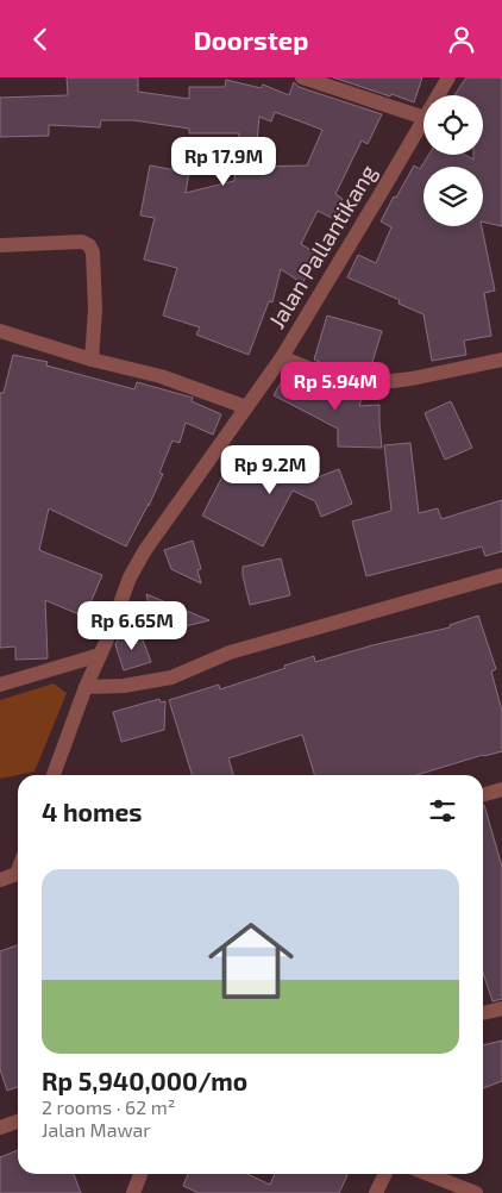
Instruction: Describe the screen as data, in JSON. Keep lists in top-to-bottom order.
{
  "streets": {
    "street": ["Jalan Pallantikang"]
  },
  "page": {
    "header": "Doorstep",
    "price": [
      "Rp 17.9M",
      "Rp 5.94M",
      "Rp 9.2M",
      "Rp 6.65M"
    ],
    "heading": "4 homes",
    "list": [
      {
        "name": "Rp 5,940,000/mo",
        "note": "2 rooms · 62 m² · Jalan Mawar"
      }
    ]
  }
}
